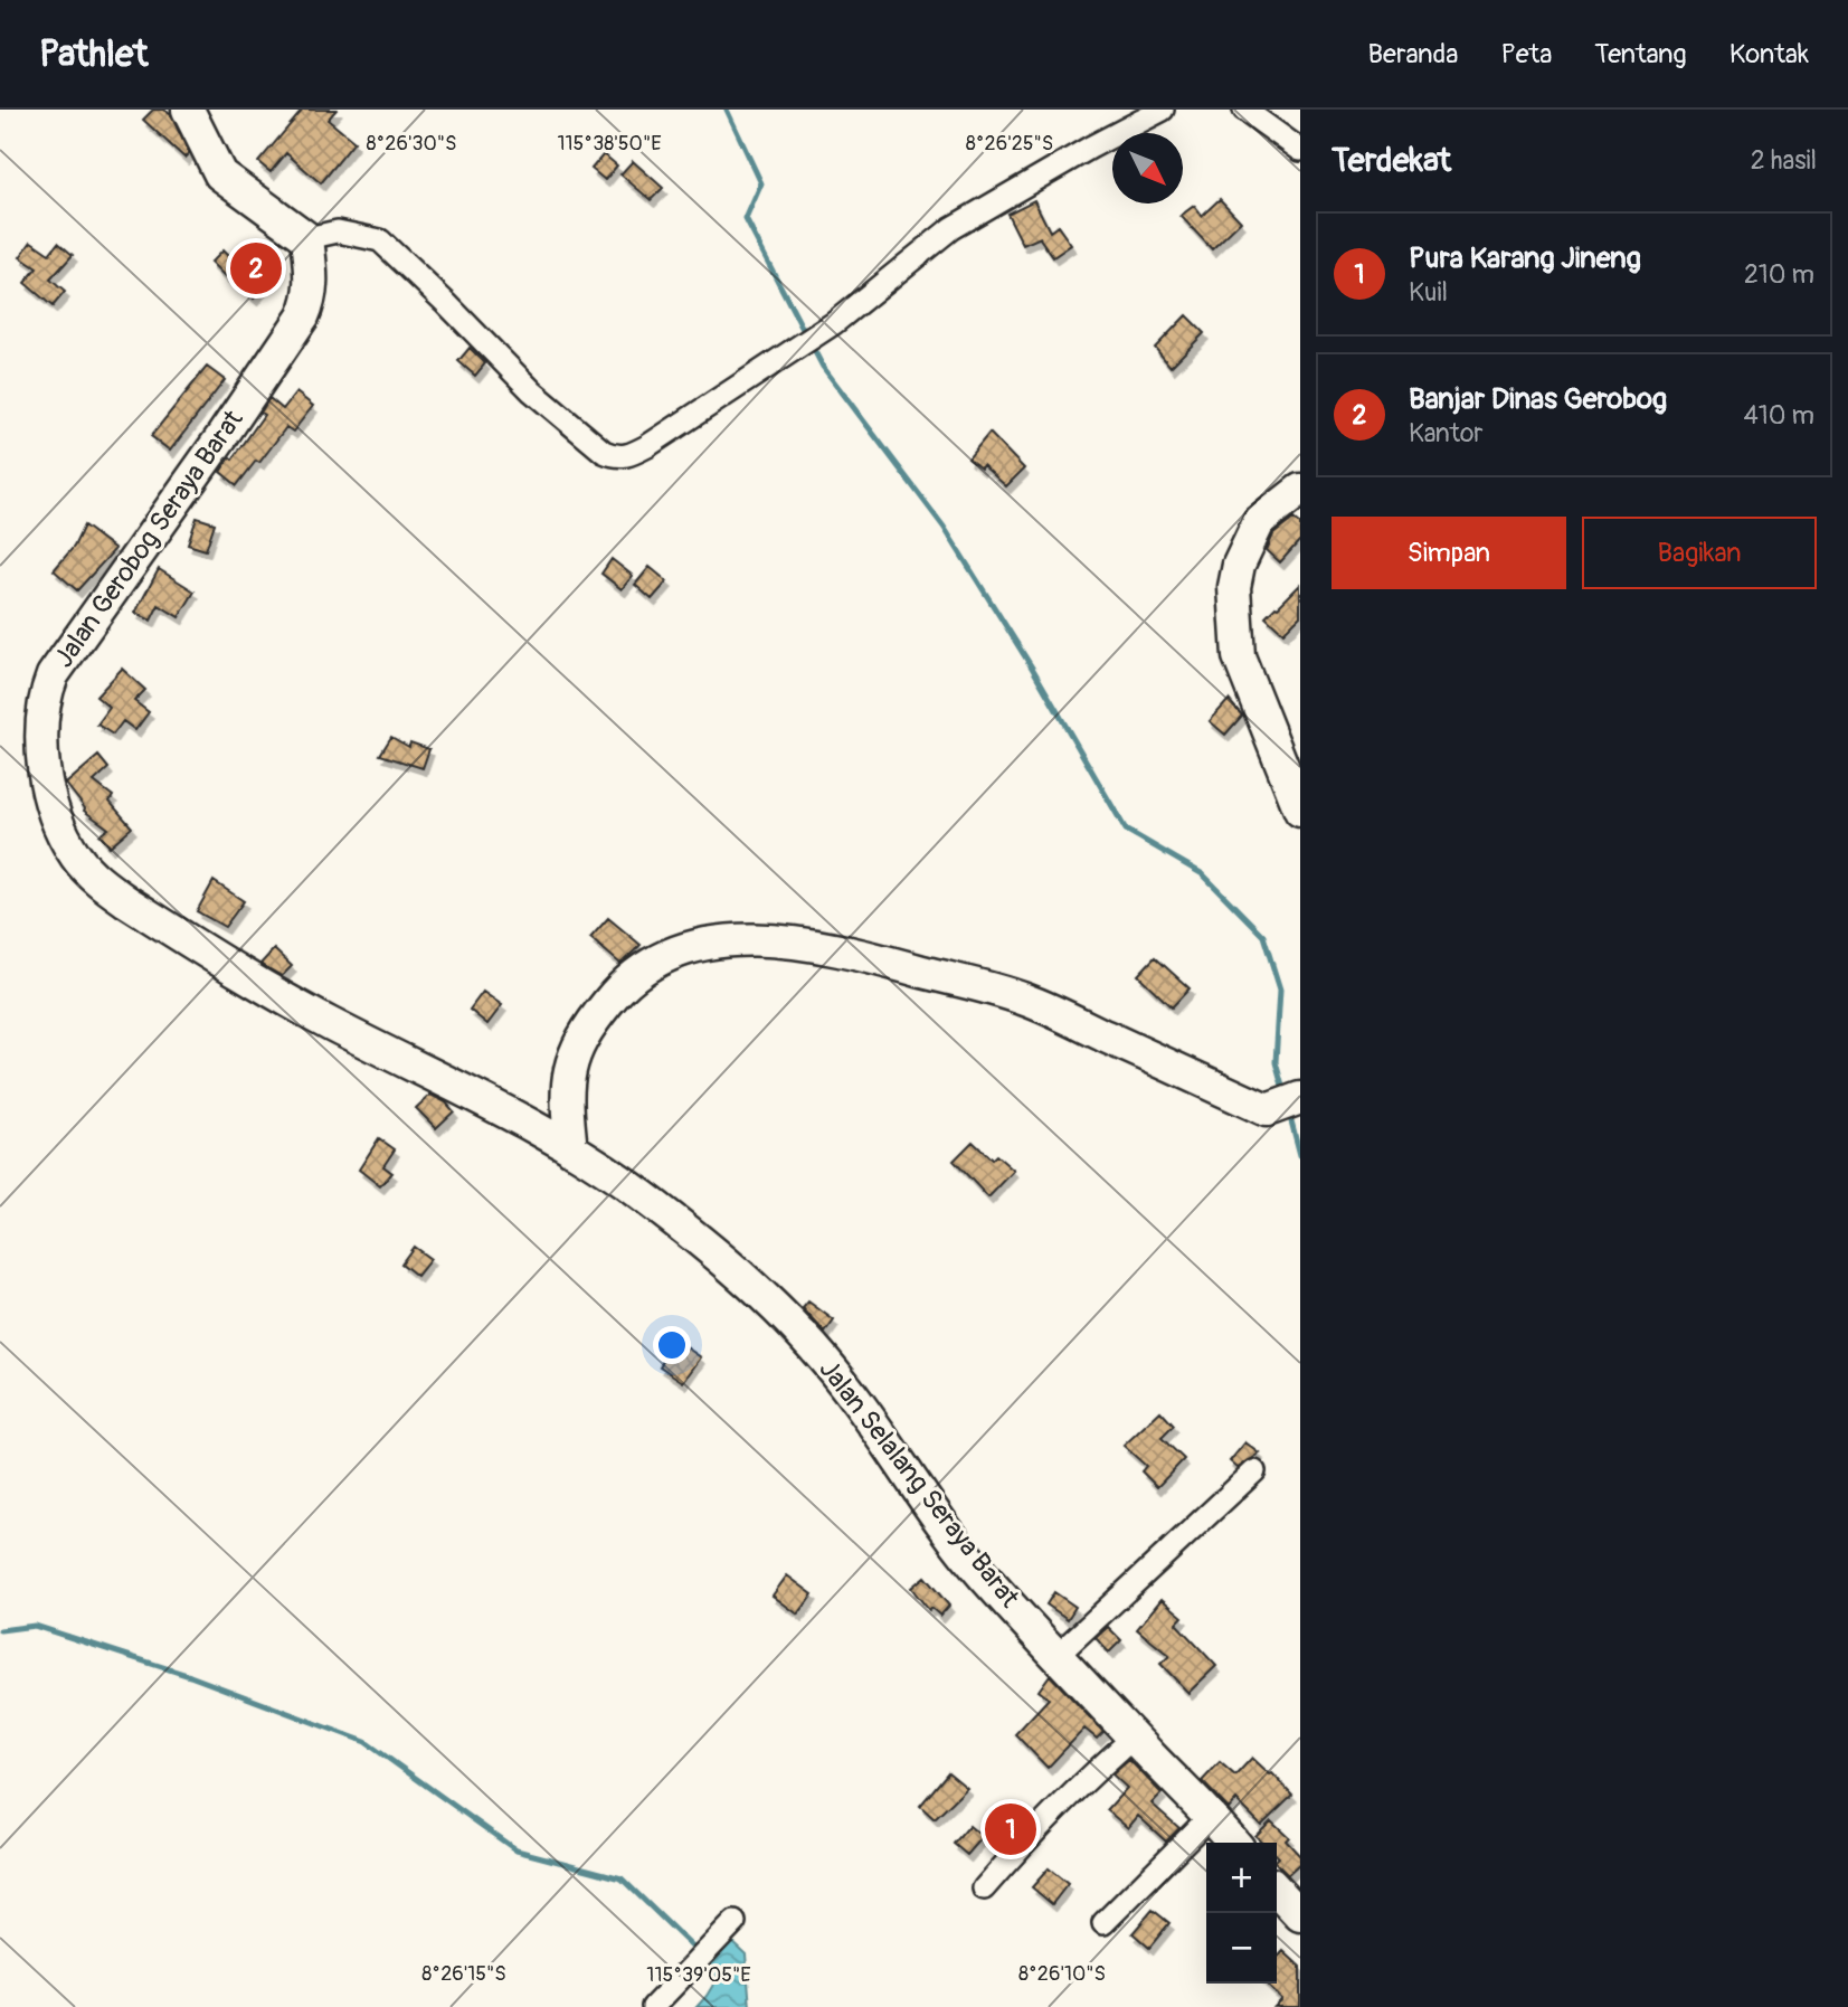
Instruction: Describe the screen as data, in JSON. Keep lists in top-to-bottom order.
{
  "streets": {
    "street": ["Jalan Gerobog Seraya Barat", "Jalan Selalang Seraya Barat"]
  },
  "crossings": [
    ["Jalan Gerobog Seraya Barat", "Jalan Selalang Seraya Barat"]
  ],
  "north": "bottom right",
  "page": {
    "header": "Pathlet",
    "nav": [
      "Beranda",
      "Peta",
      "Tentang",
      "Kontak"
    ],
    "heading": ["Terdekat", "2 hasil"],
    "list": [
      {
        "mark": "1",
        "name": "Pura Karang Jineng",
        "note": "Kuil",
        "value": "210 m"
      },
      {
        "mark": "2",
        "name": "Banjar Dinas Gerobog",
        "note": "Kantor",
        "value": "410 m"
      }
    ],
    "pins": ["2", "1"],
    "buttons": ["Simpan", "Bagikan"],
    "map_buttons": ["+", "−"]
  },
  "coordinates": [
    "115°38'50\"E",
    "8°26'30\"S",
    "8°26'25\"S",
    "8°26'15\"S",
    "8°26'10\"S",
    "115°39'05\"E"
  ]
}
